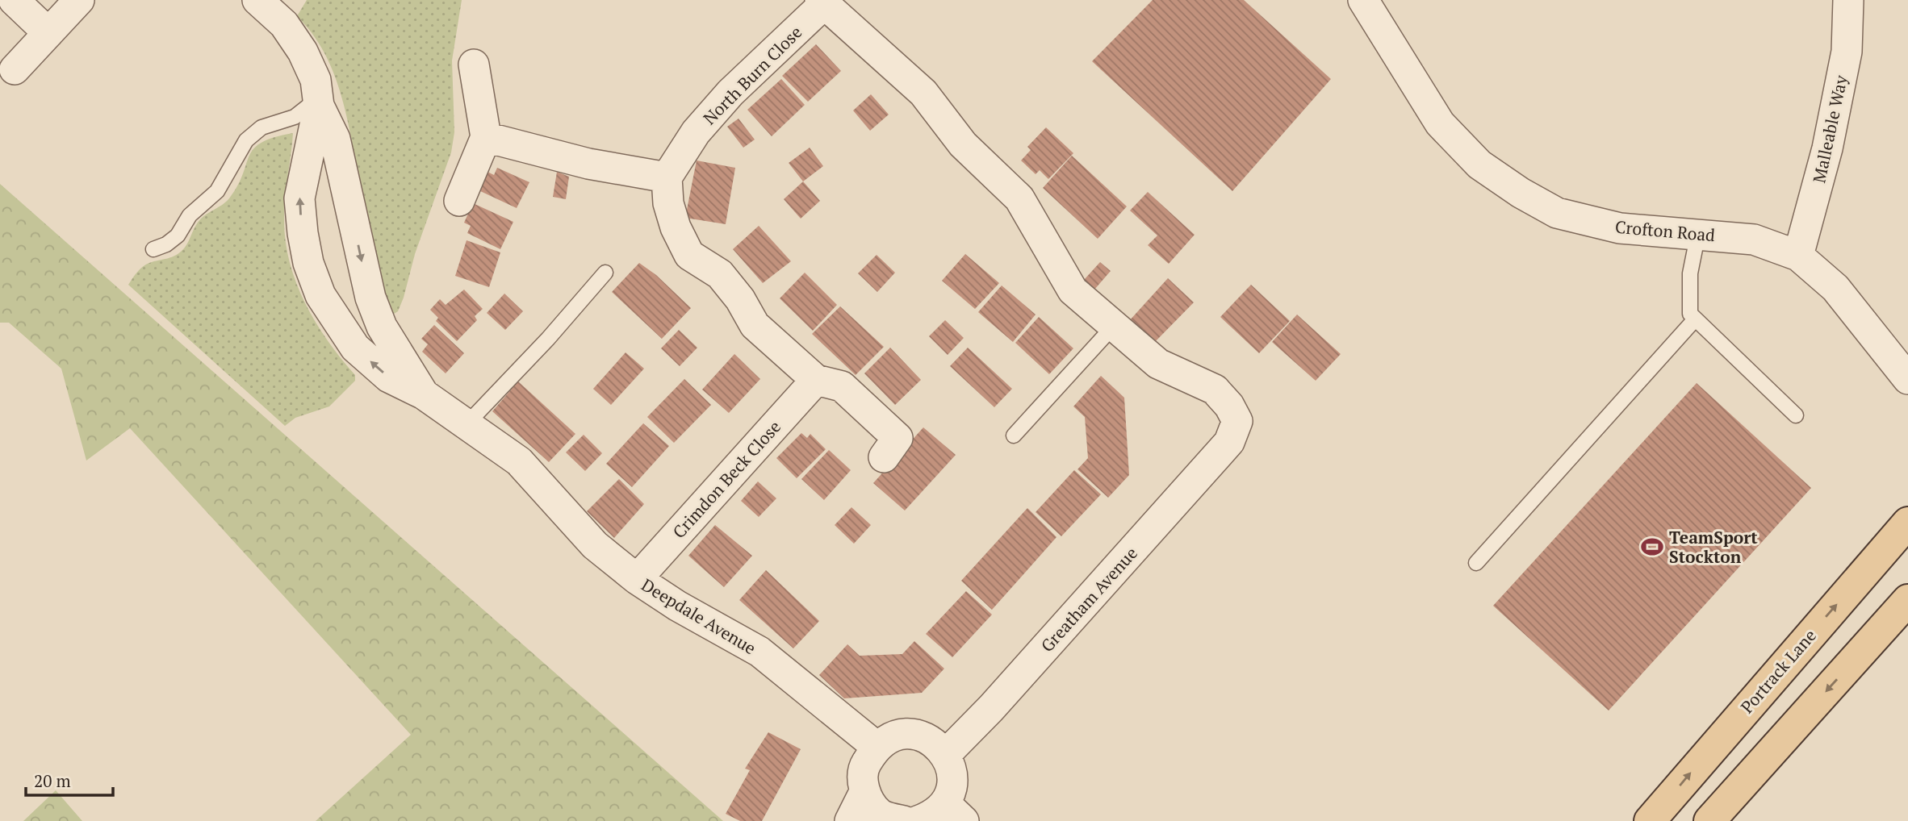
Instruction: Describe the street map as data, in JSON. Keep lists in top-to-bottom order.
{
  "streets": {
    "main road": ["Portrack Lane"],
    "street": [
      "North Burn Close",
      "Malleable Way",
      "Crofton Road",
      "Crimdon Beck Close",
      "Greatham Avenue",
      "Deepdale Avenue"
    ]
  },
  "crossings": [
    ["Malleable Way", "Crofton Road"],
    ["Crimdon Beck Close", "Deepdale Avenue"]
  ],
  "places": {
    "sports": ["TeamSport Stockton"]
  },
  "scale_bar": "20 m"
}
